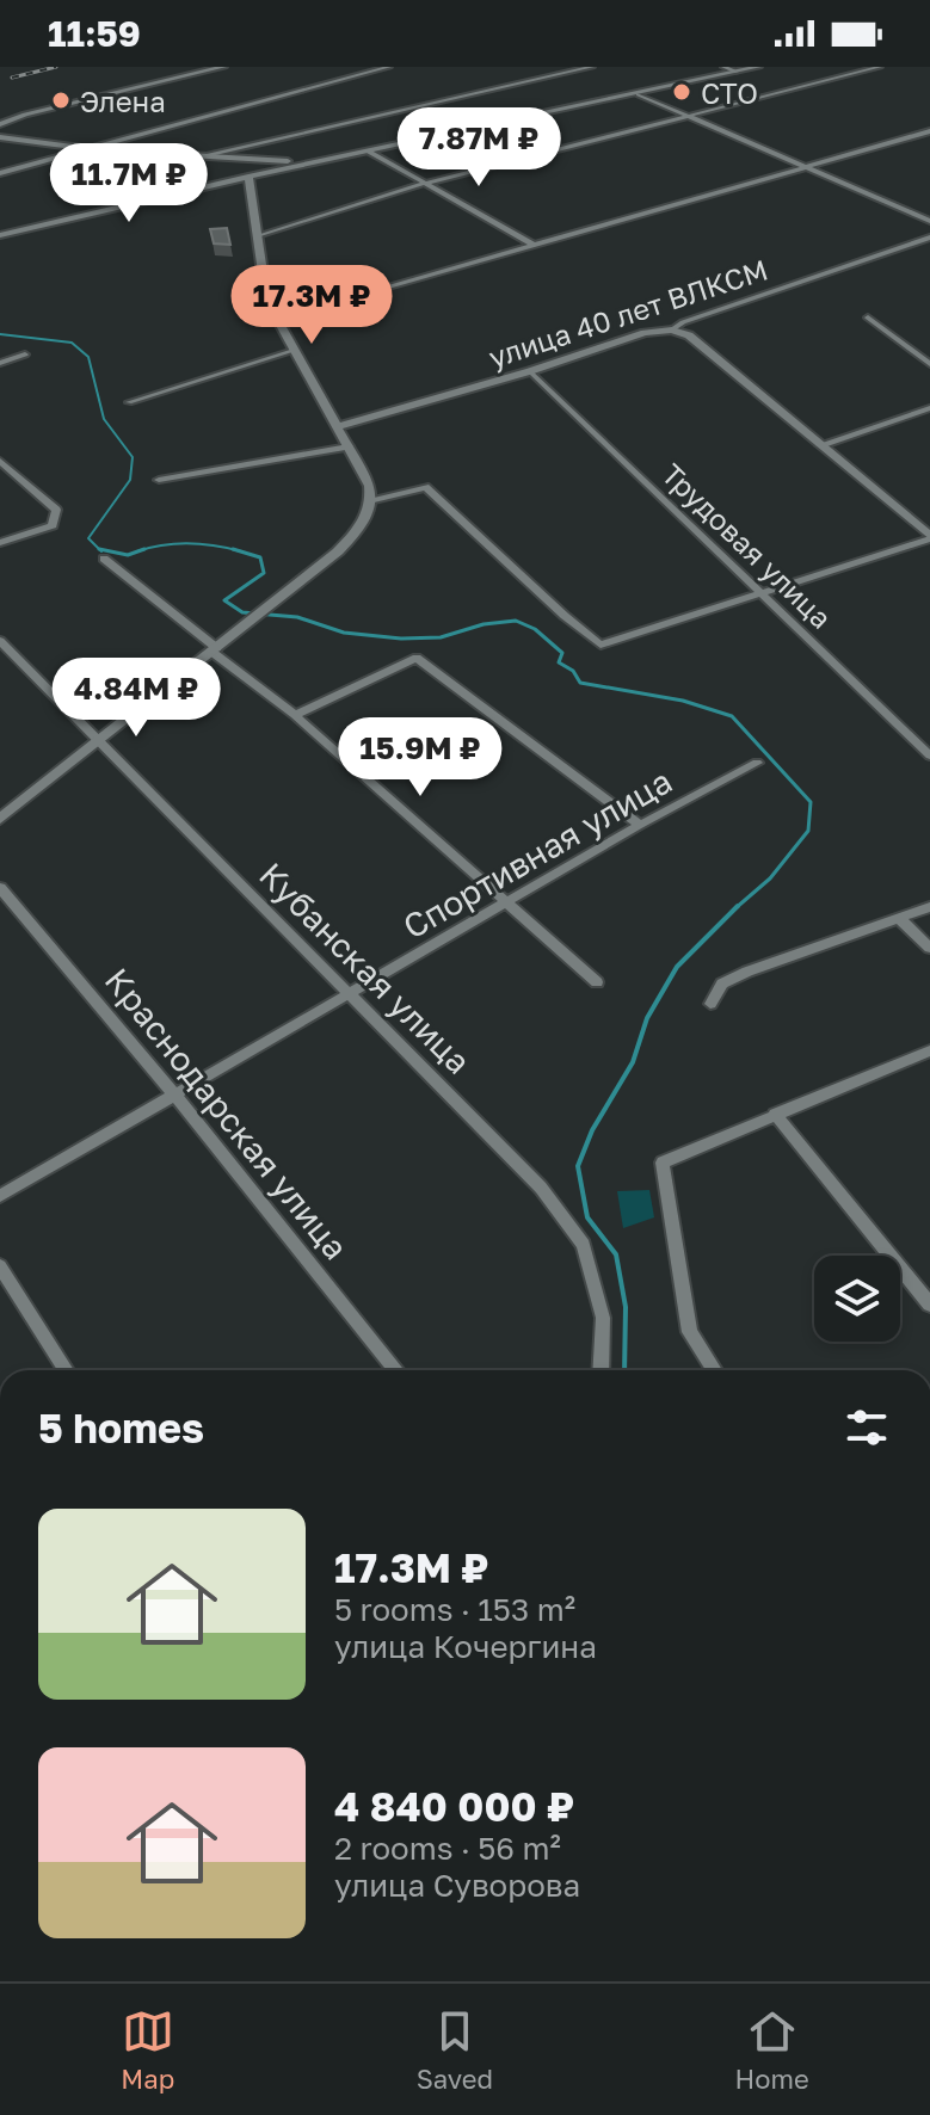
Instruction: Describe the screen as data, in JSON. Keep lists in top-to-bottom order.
{
  "streets": {
    "street": [
      "улица 40 лет ВЛКСМ",
      "Трудовая улица",
      "Спортивная улица",
      "Кубанская улица",
      "Краснодарская улица"
    ]
  },
  "crossings": [
    ["улица 40 лет ВЛКСМ", "Трудовая улица"],
    ["Спортивная улица", "Кубанская улица"],
    ["Спортивная улица", "Краснодарская улица"]
  ],
  "places": ["СТО", "Элена"],
  "page": {
    "status": "11:59",
    "price": [
      "7.87M ₽",
      "11.7M ₽",
      "17.3M ₽",
      "4.84M ₽",
      "15.9M ₽"
    ],
    "heading": "5 homes",
    "list": [
      {
        "name": "17.3M ₽",
        "note": "5 rooms · 153 m² · улица Кочергина"
      },
      {
        "name": "4 840 000 ₽",
        "note": "2 rooms · 56 m² · улица Суворова"
      }
    ],
    "tabs": ["Map", "Saved", "Home"]
  }
}
